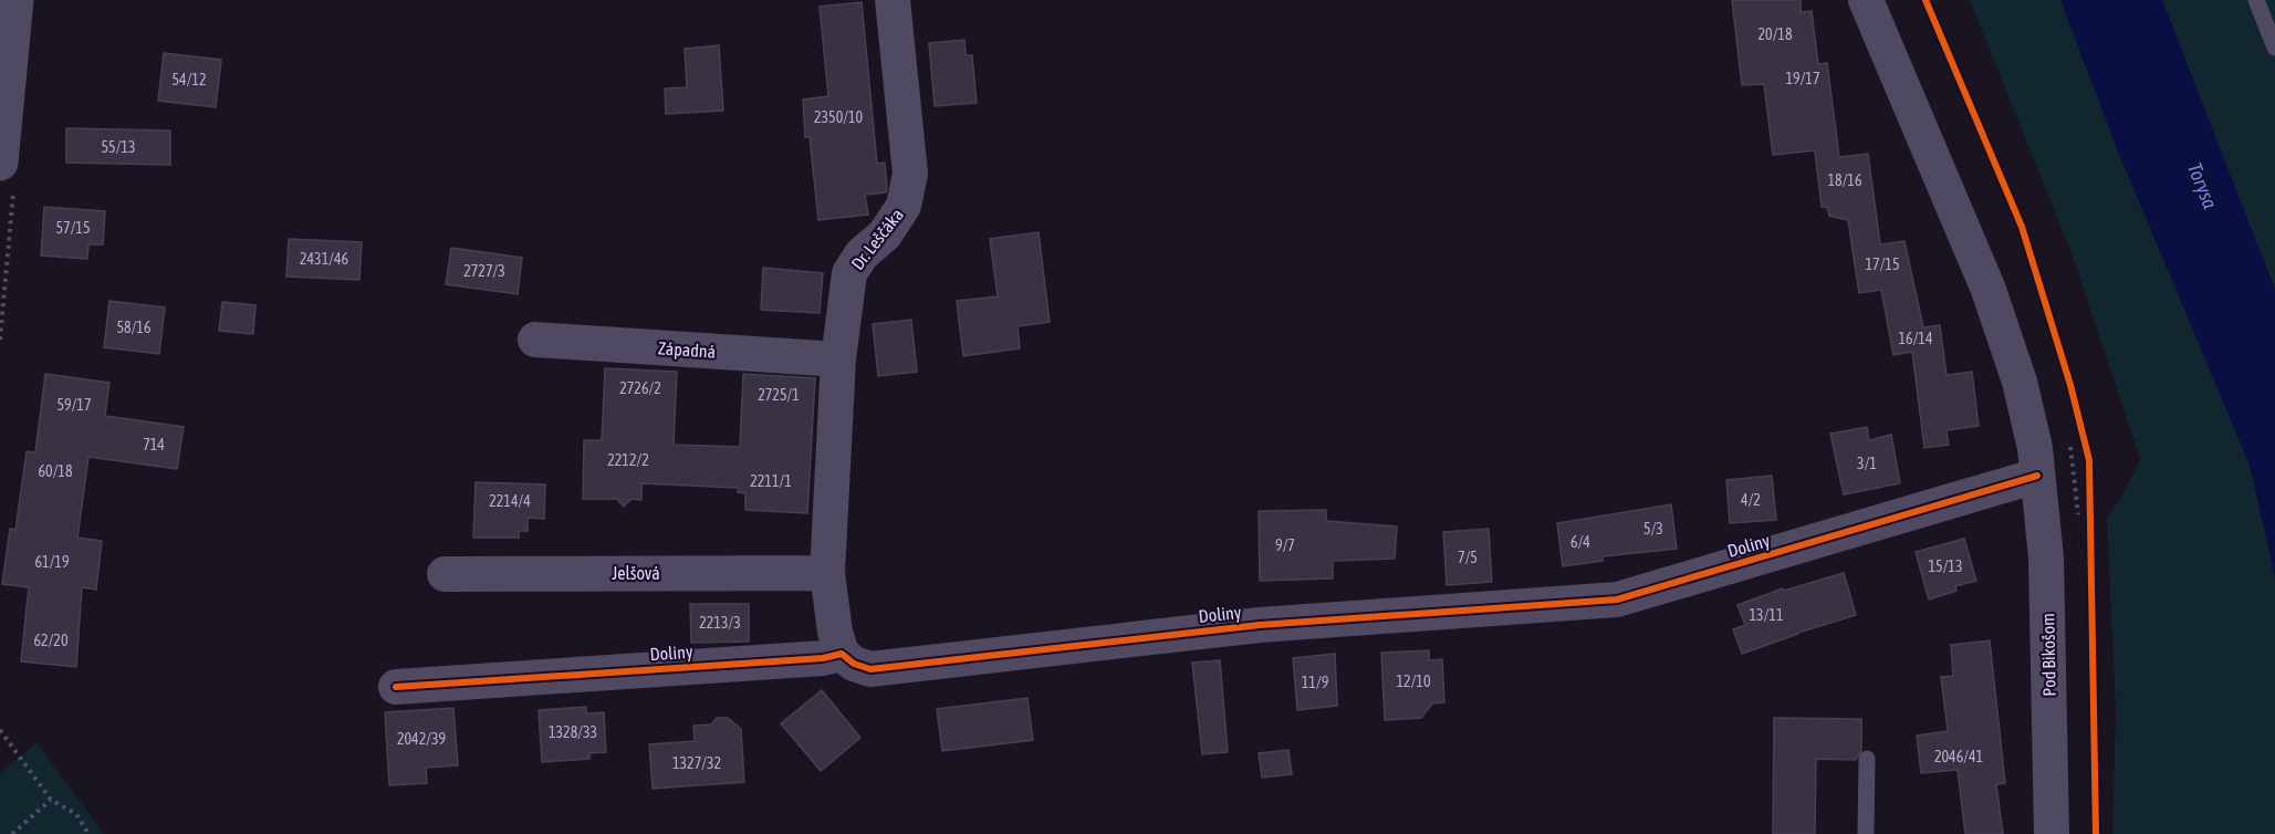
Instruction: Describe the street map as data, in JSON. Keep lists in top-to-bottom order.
{
  "streets": {
    "street": [
      "Dr. Leščáka",
      "Západná",
      "Doliny",
      "Jelšová",
      "Pod Bikošom"
    ]
  },
  "crossings": [
    ["Dr. Leščáka", "Západná"],
    ["Dr. Leščáka", "Doliny"],
    ["Dr. Leščáka", "Jelšová"],
    ["Doliny", "Pod Bikošom"]
  ],
  "water": ["Torysa"],
  "house_numbers": [
    "20/18",
    "19/17",
    "54/12",
    "2350/10",
    "55/13",
    "18/16",
    "57/15",
    "2431/46",
    "17/15",
    "2727/3",
    "58/16",
    "16/14",
    "2726/2",
    "2725/1",
    "59/17",
    "714",
    "2212/2",
    "3/1",
    "60/18",
    "2211/1",
    "4/2",
    "2214/4",
    "5/3",
    "6/4",
    "9/7",
    "7/5",
    "61/19",
    "15/13",
    "13/11",
    "2213/3",
    "62/20",
    "12/10",
    "11/9",
    "1328/33",
    "2042/39",
    "2046/41",
    "1327/32"
  ]
}
